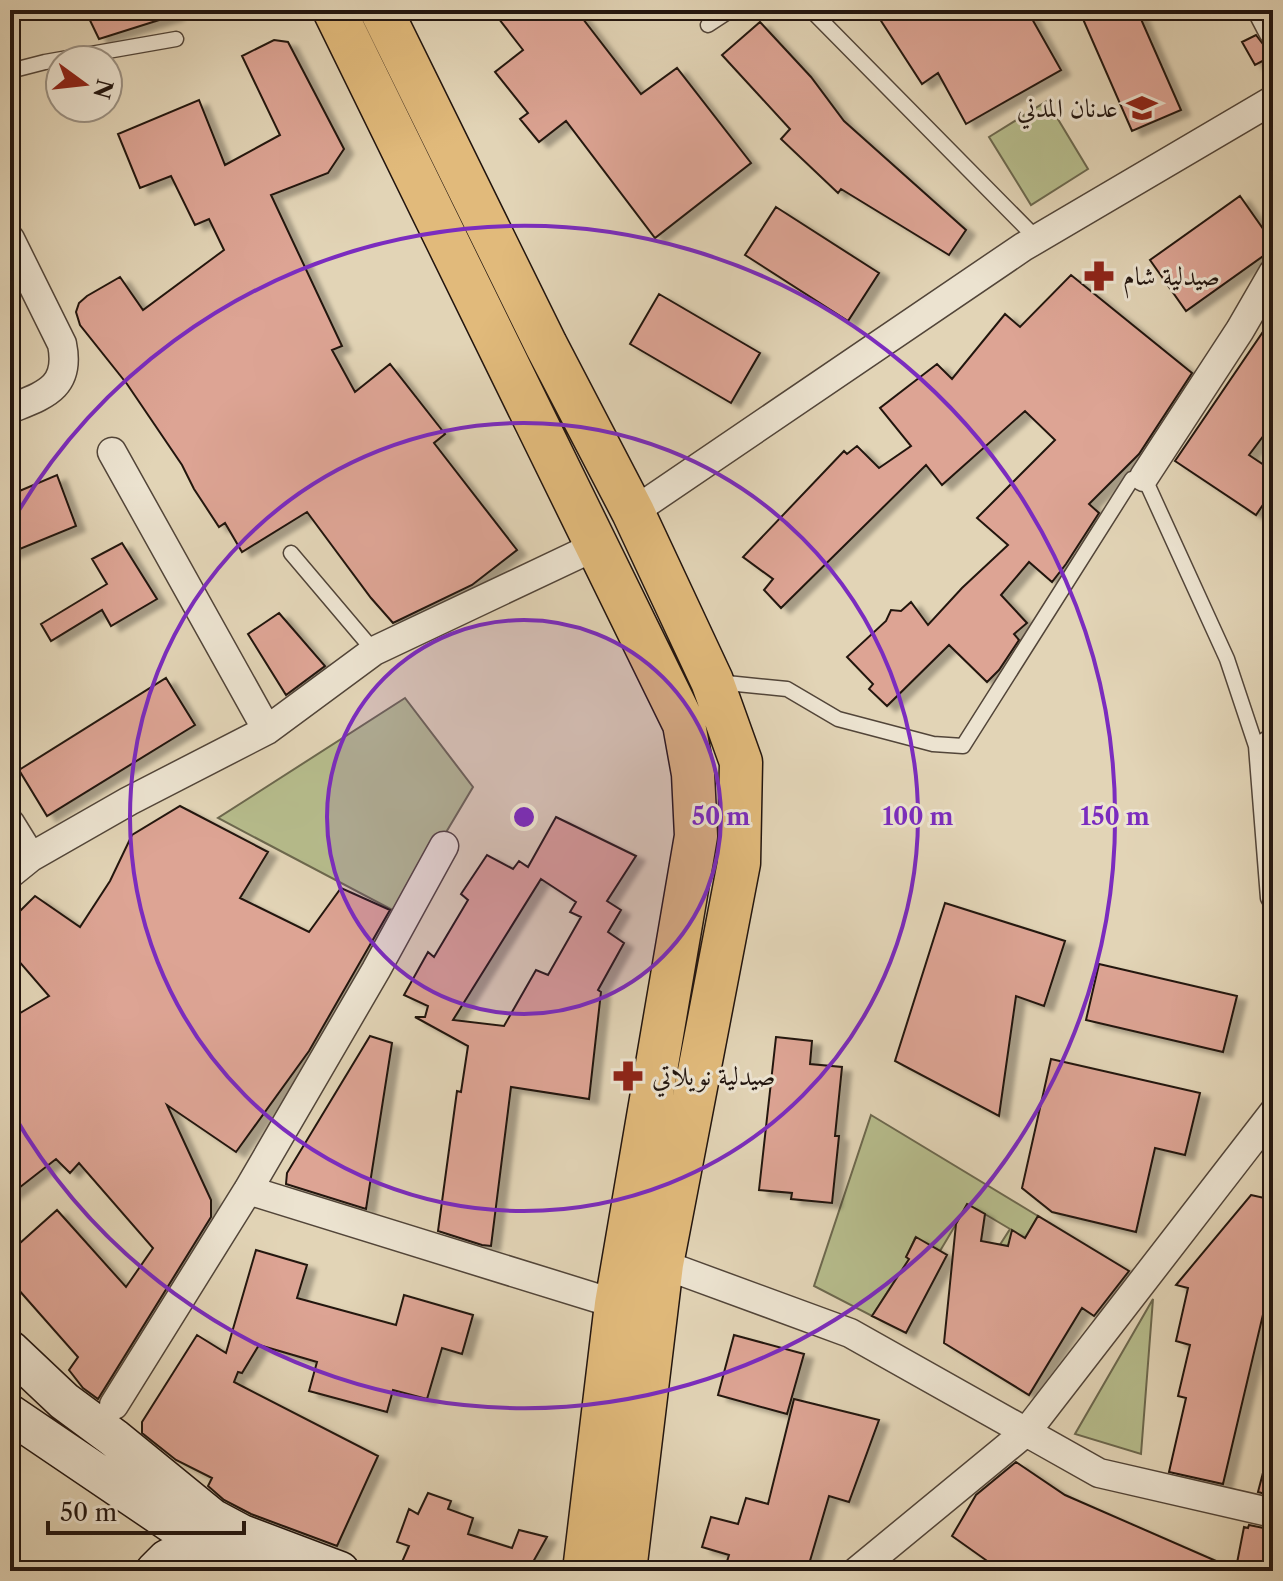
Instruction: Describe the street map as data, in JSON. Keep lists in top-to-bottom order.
{
  "places": {
    "school or university": ["عدنان المدني"],
    "pharmacy": ["صيدلية شام", "صيدلية نويلاتي"]
  },
  "scale_bar": "50 m",
  "north": "right",
  "rings": ["50 m", "100 m", "150 m"]
}
